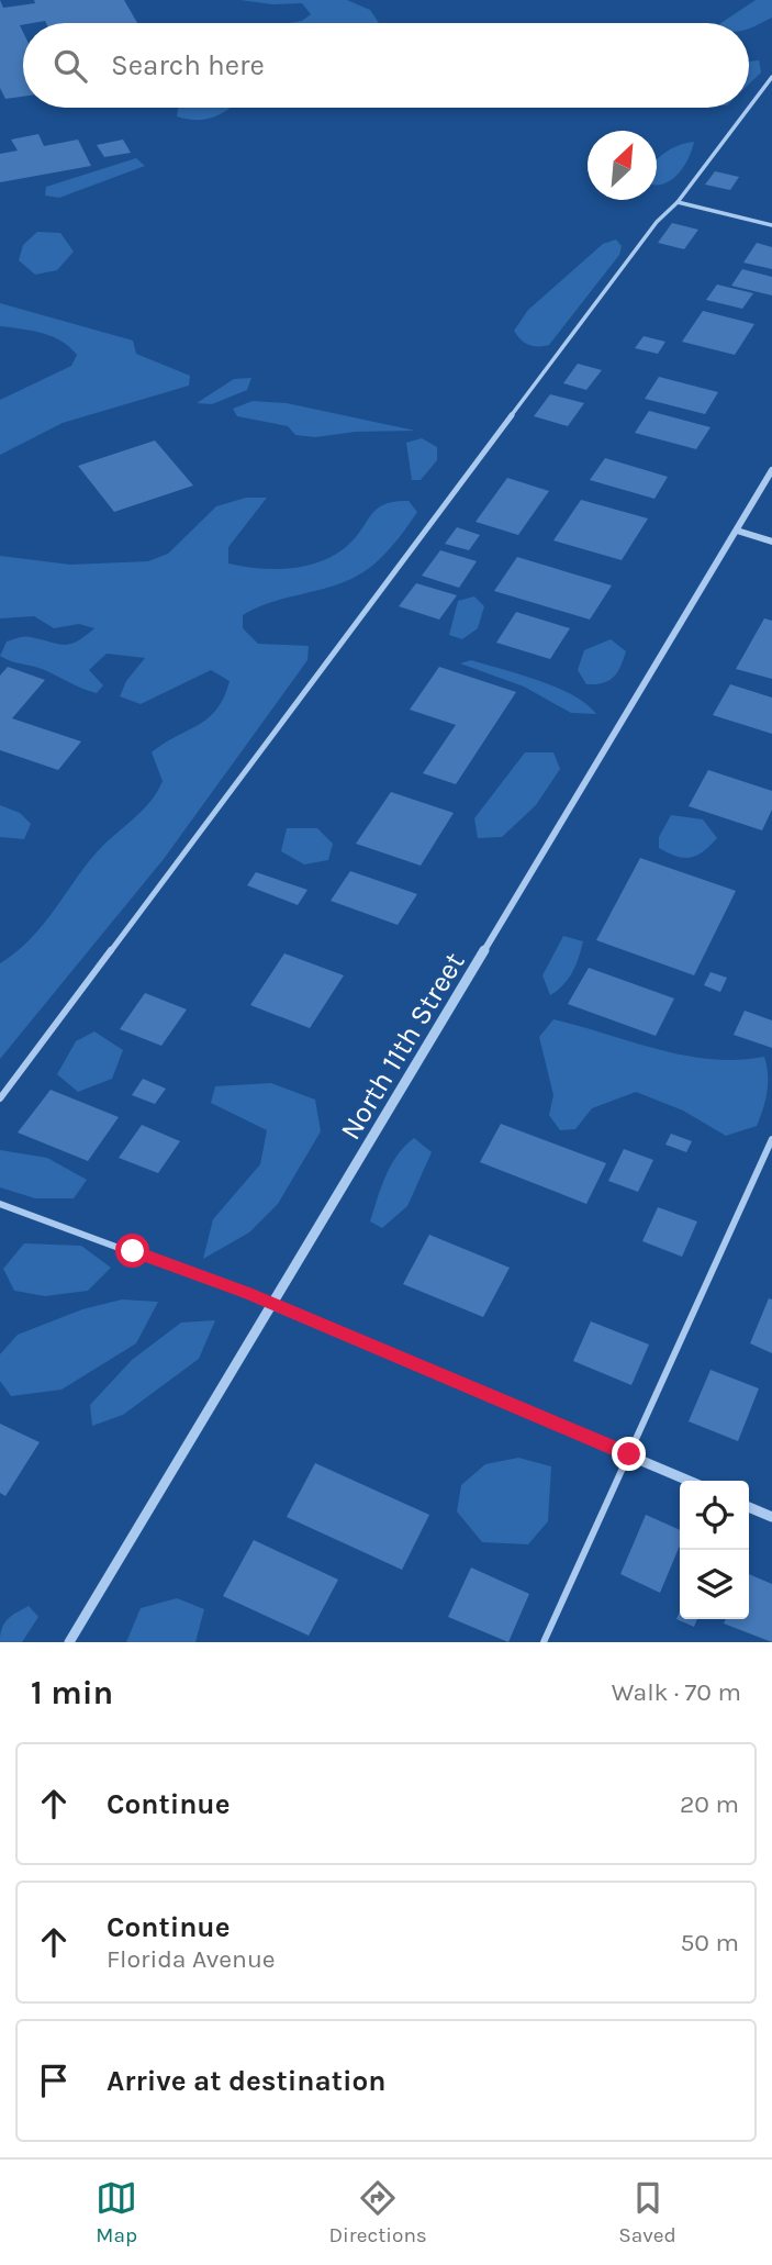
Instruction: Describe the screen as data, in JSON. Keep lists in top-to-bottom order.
{
  "streets": {
    "street": ["North 11th Street"]
  },
  "north": "top right",
  "page": {
    "search": "Search here",
    "heading": ["1 min", "Walk · 70 m"],
    "list": [
      ["Continue", "20 m"],
      ["Continue", "Florida Avenue", "50 m"],
      "Arrive at destination"
    ],
    "nav": ["Map", "Directions", "Saved"]
  }
}
